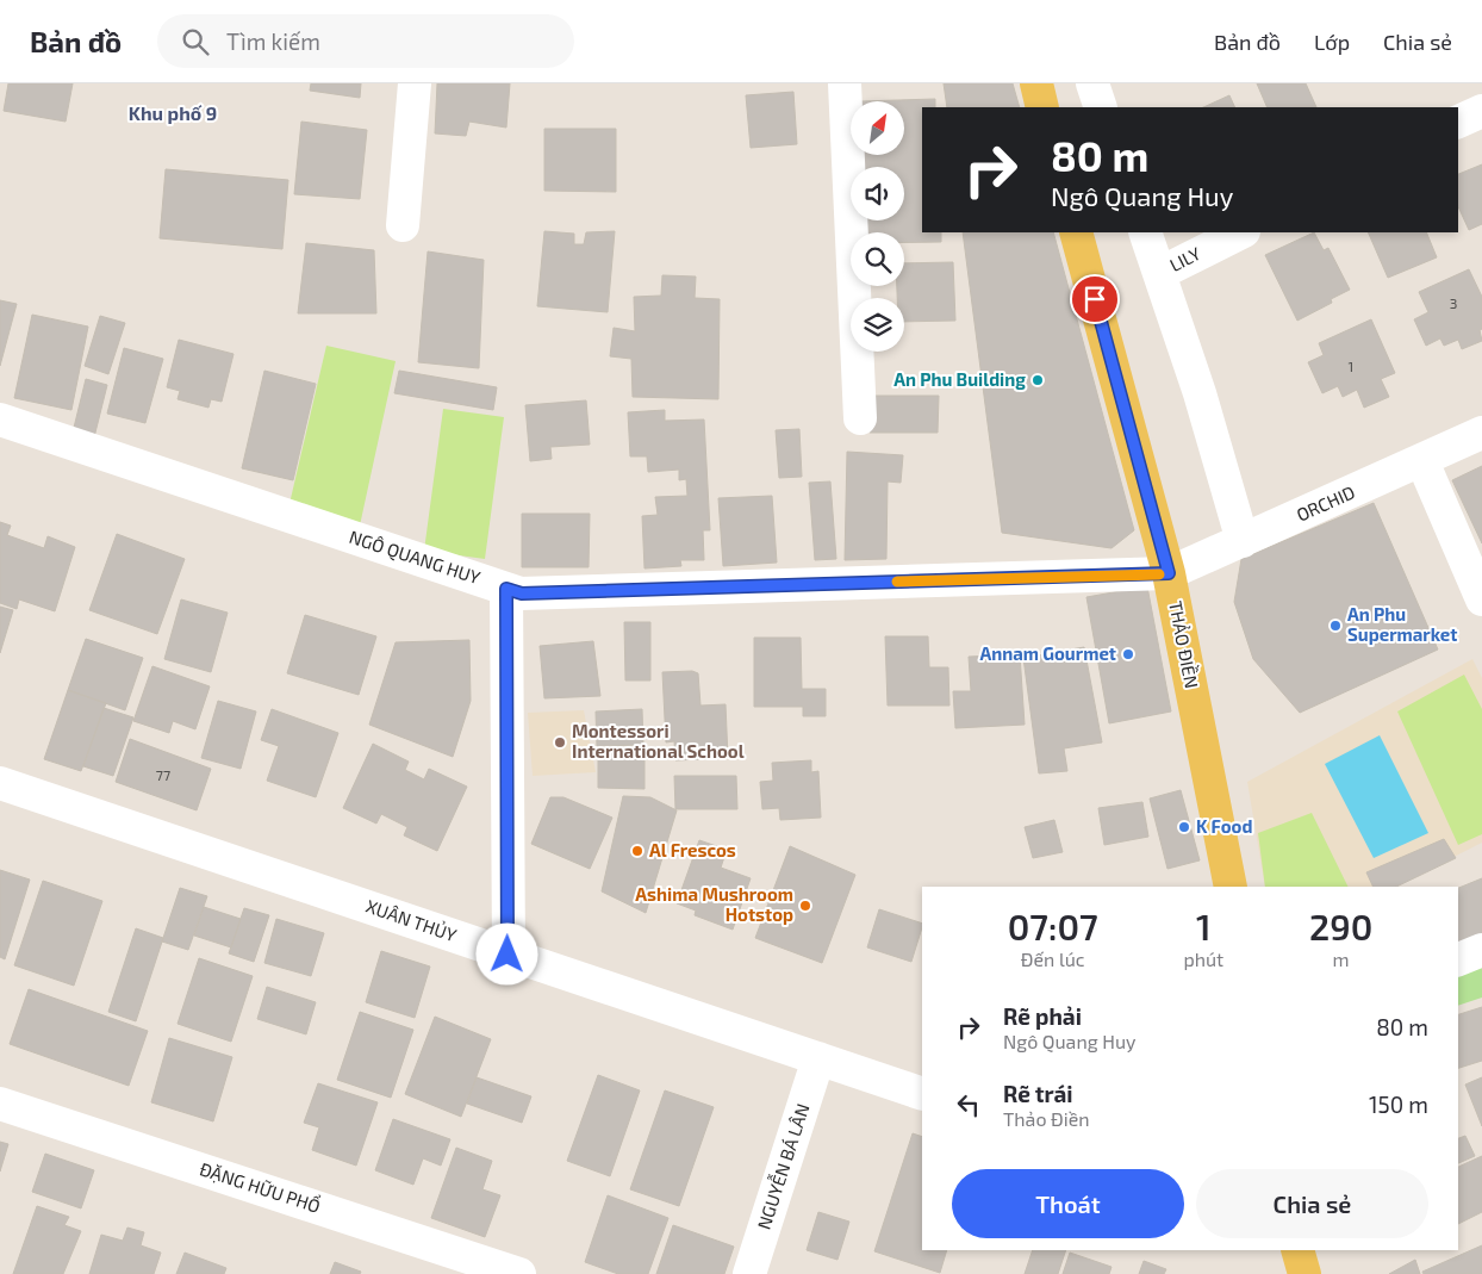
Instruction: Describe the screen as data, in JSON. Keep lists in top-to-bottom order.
{
  "streets": {
    "main road": ["THẢO ĐIỀN"],
    "street": [
      "LILY",
      "ORCHID",
      "NGÔ QUANG HUY",
      "XUÂN THỦY",
      "NGUYỄN BÁ LÂN",
      "ĐẶNG HỮU PHỔ"
    ]
  },
  "crossings": [
    ["ORCHID", "NGÔ QUANG HUY"],
    ["ORCHID", "THẢO ĐIỀN"],
    ["NGÔ QUANG HUY", "THẢO ĐIỀN"],
    ["XUÂN THỦY", "NGUYỄN BÁ LÂN"]
  ],
  "districts": ["Khu phố 9"],
  "places": [
    "An Phu Building",
    "An Phu Supermarket",
    "Annam Gourmet",
    "Montessori International School",
    "K Food",
    "Al Frescos",
    "Ashima Mushroom Hotstop"
  ],
  "house_numbers": ["3", "1", "77"],
  "north": "top right",
  "page": {
    "header": "Bản đồ",
    "search": "Tìm kiếm",
    "nav": ["Bản đồ", "Lớp", "Chia sẻ"],
    "turn": ["80 m", "Ngô Quang Huy"],
    "eta": [
      "07:07",
      "Đến lúc",
      "1",
      "phút",
      "290",
      "m"
    ],
    "list": [
      {
        "name": "Rẽ phải",
        "note": "Ngô Quang Huy",
        "value": "80 m"
      },
      {
        "name": "Rẽ trái",
        "note": "Thảo Điền",
        "value": "150 m"
      }
    ],
    "buttons": ["Thoát", "Chia sẻ"]
  }
}
